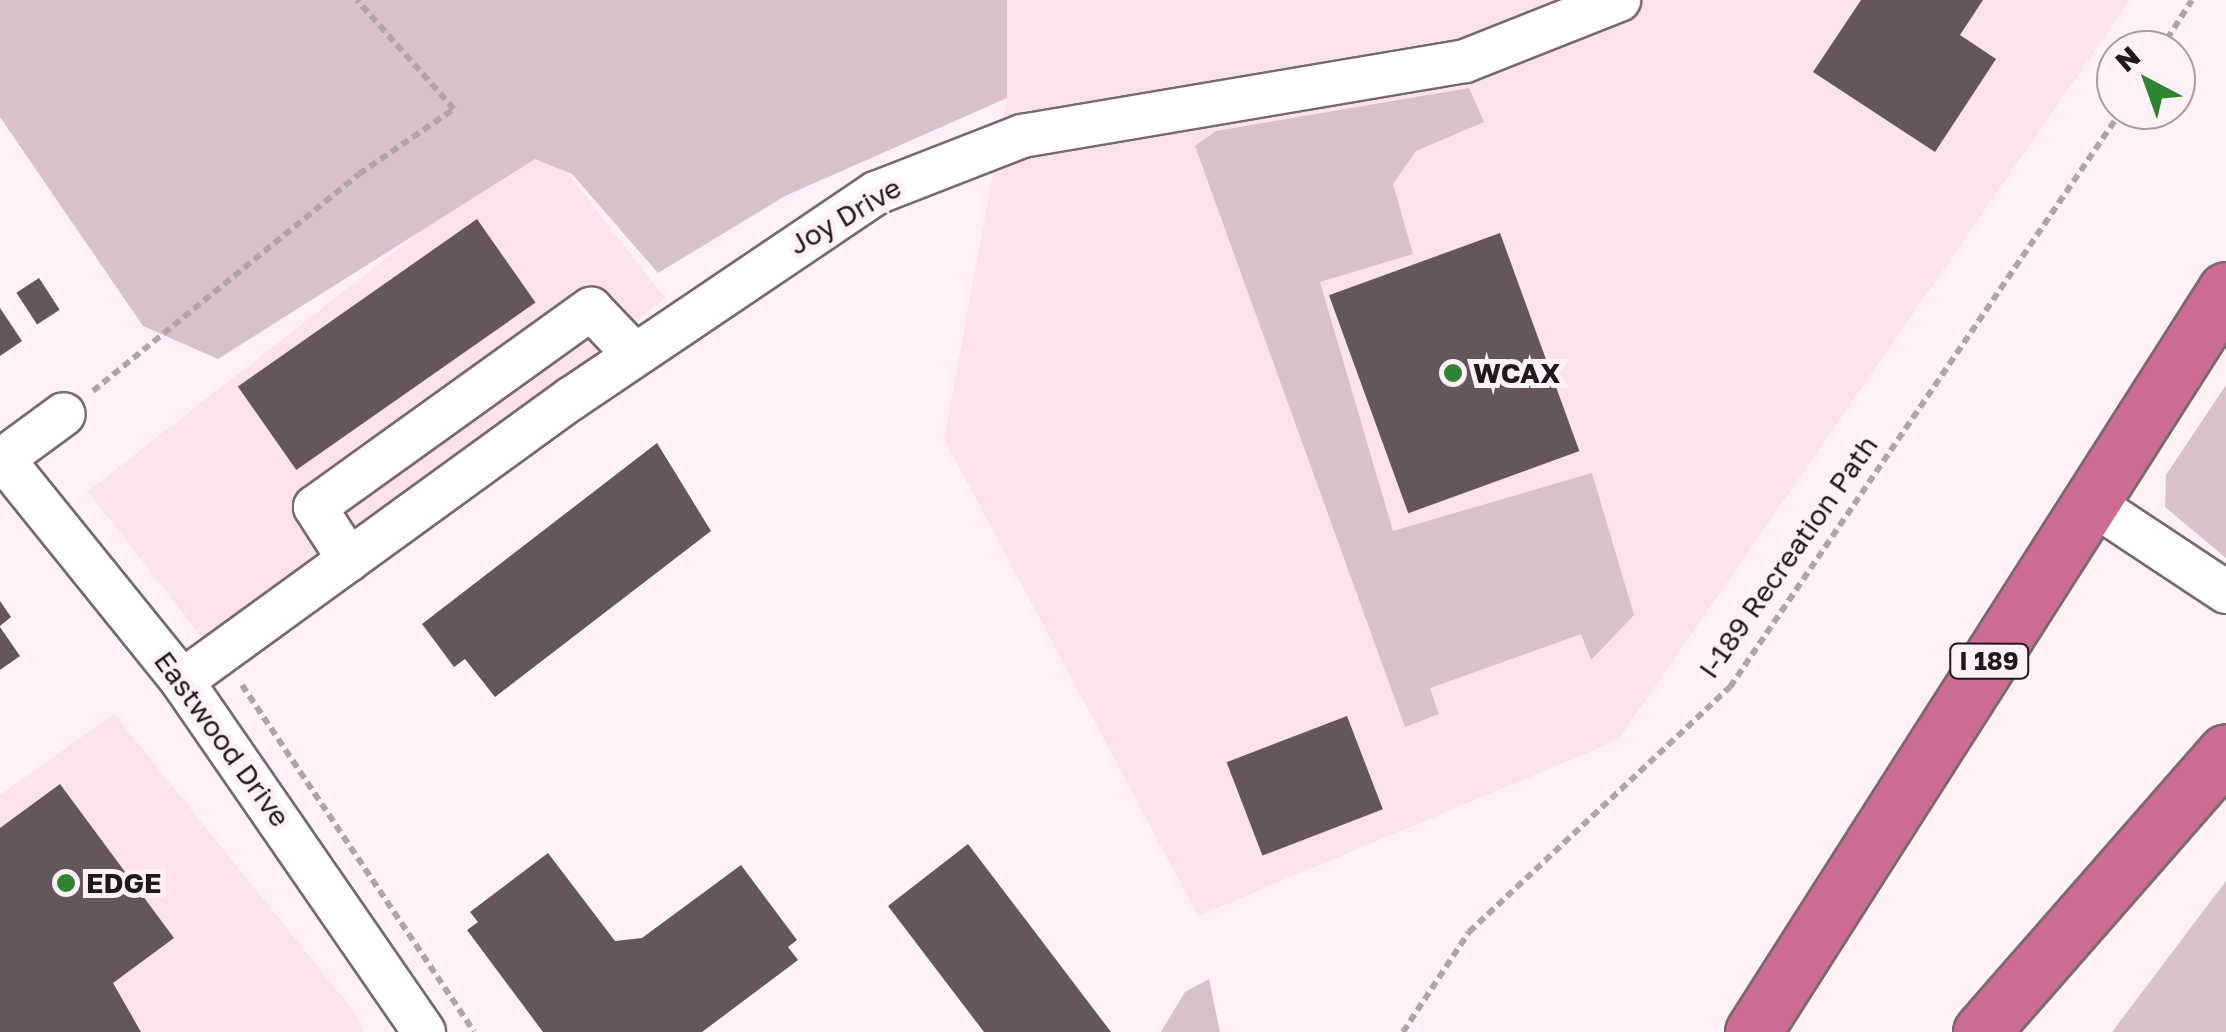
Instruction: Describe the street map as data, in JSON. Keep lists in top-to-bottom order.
{
  "streets": {
    "highway": ["I 189"],
    "street": ["Joy Drive", "Eastwood Drive"],
    "path": ["I-189 Recreation Path"]
  },
  "crossings": [
    ["Joy Drive", "Eastwood Drive"]
  ],
  "places": ["WCAX", "EDGE"],
  "north": "top left"
}
